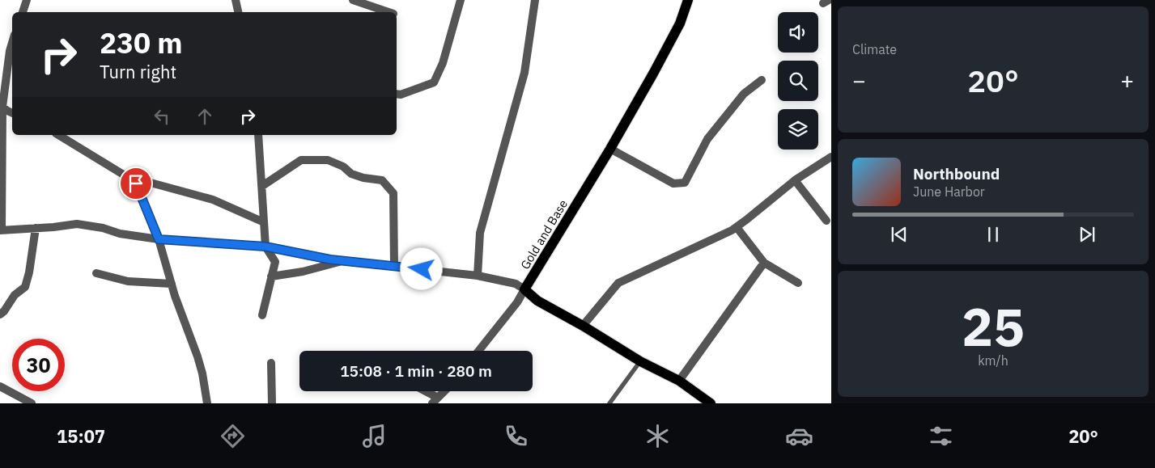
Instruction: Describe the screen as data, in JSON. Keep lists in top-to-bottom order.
{
  "streets": {
    "main road": ["Gold and Base"]
  },
  "page": {
    "tile": [
      "Climate",
      ["25", "km/h"]
    ],
    "turn": ["230 m", "Turn right"],
    "heat": ["−", "20°", "+"],
    "song": ["Northbound", "June Harbor"],
    "limit": "30",
    "trip": "15:08 · 1 min · 280 m",
    "tabs": ["15:07", "20°"]
  }
}
